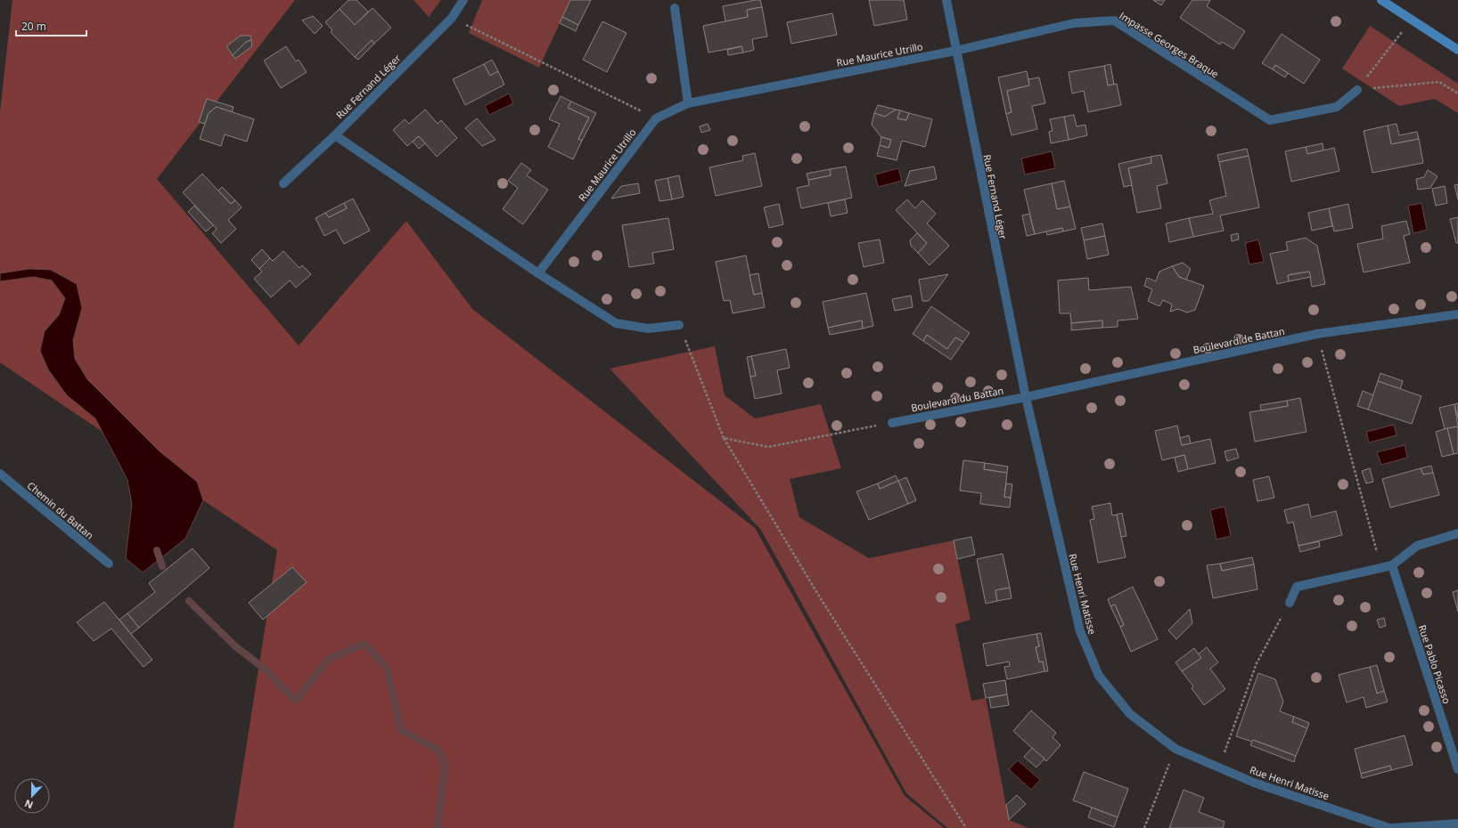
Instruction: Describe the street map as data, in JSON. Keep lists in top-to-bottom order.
{
  "streets": {
    "street": [
      "Impasse Georges Braque",
      "Rue Maurice Utrillo",
      "Rue Fernand Léger",
      "Boulevard de Battan",
      "Boulevard du Battan",
      "Chemin du Battan",
      "Rue Henri Matisse",
      "Rue Pablo Picasso"
    ]
  },
  "crossings": [
    ["Impasse Georges Braque", "Rue Maurice Utrillo"],
    ["Impasse Georges Braque", "Rue Fernand Léger"],
    ["Rue Maurice Utrillo", "Rue Fernand Léger"],
    ["Rue Fernand Léger", "Boulevard de Battan"],
    ["Rue Fernand Léger", "Boulevard du Battan"],
    ["Rue Fernand Léger", "Rue Henri Matisse"],
    ["Boulevard de Battan", "Boulevard du Battan"],
    ["Boulevard de Battan", "Rue Henri Matisse"],
    ["Boulevard du Battan", "Rue Henri Matisse"]
  ],
  "scale_bar": "20 m",
  "north": "bottom"
}
